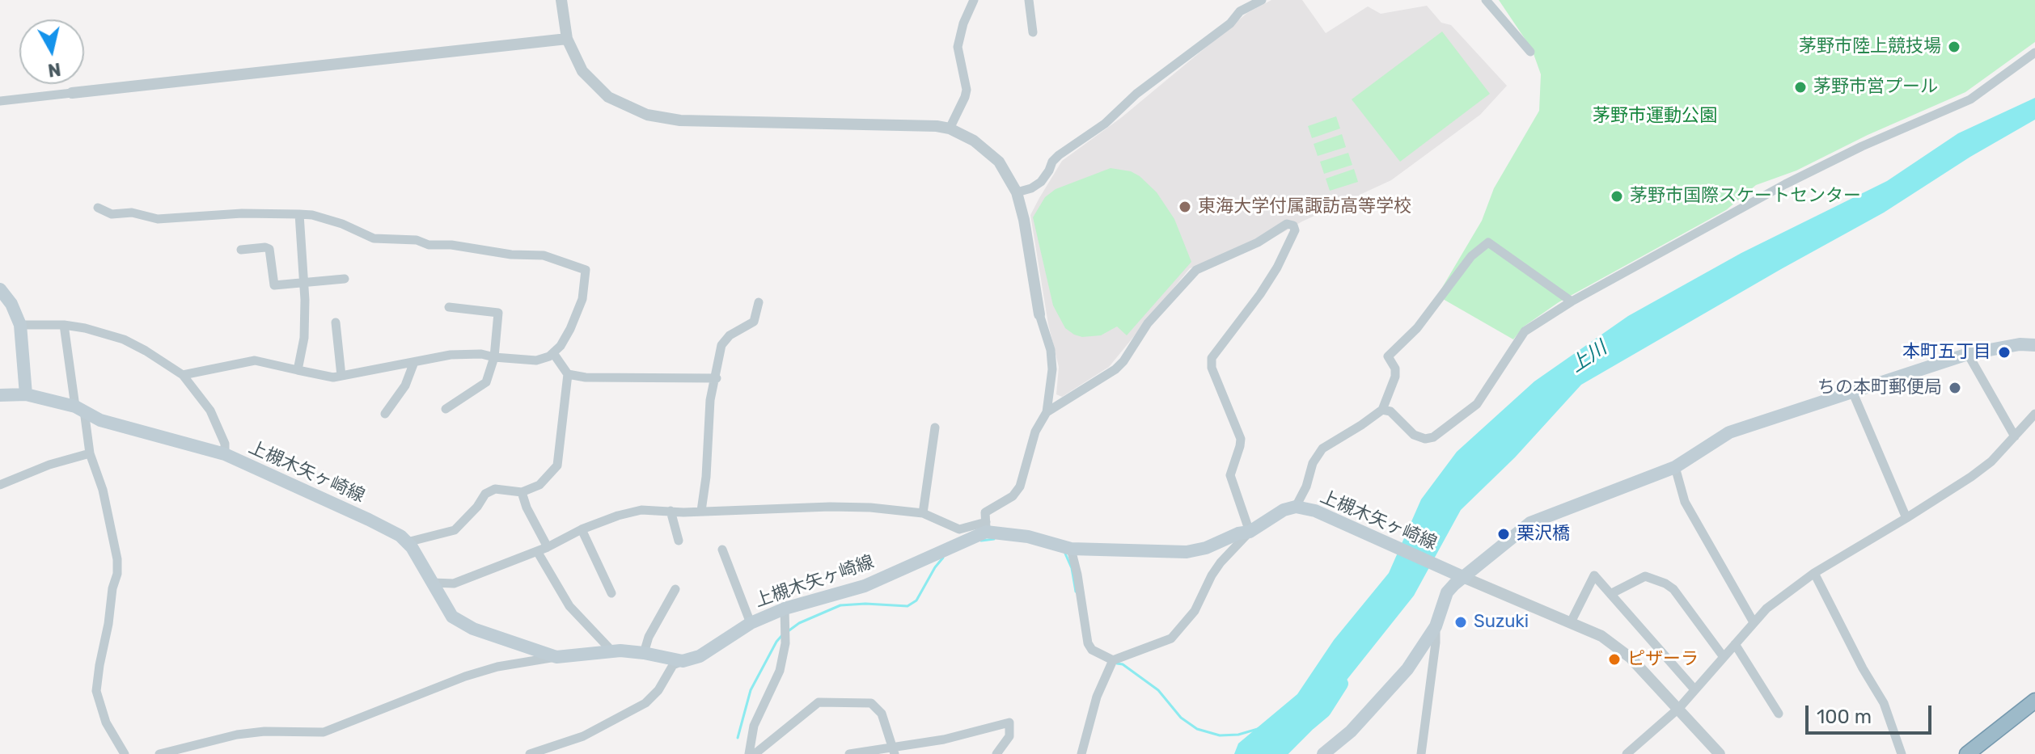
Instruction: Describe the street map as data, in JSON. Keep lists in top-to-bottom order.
{
  "streets": {
    "main road": ["上槻木矢ヶ崎線"]
  },
  "water": ["上川"],
  "parks": ["茅野市運動公園"],
  "places": [
    "茅野市陸上競技場",
    "茅野市営プール",
    "茅野市国際スケートセンター",
    "東海大学付属諏訪高等学校",
    "本町五丁目",
    "ちの本町郵便局",
    "栗沢橋",
    "Suzuki",
    "ピザーラ"
  ],
  "scale_bar": "100 m",
  "north": "bottom"
}
